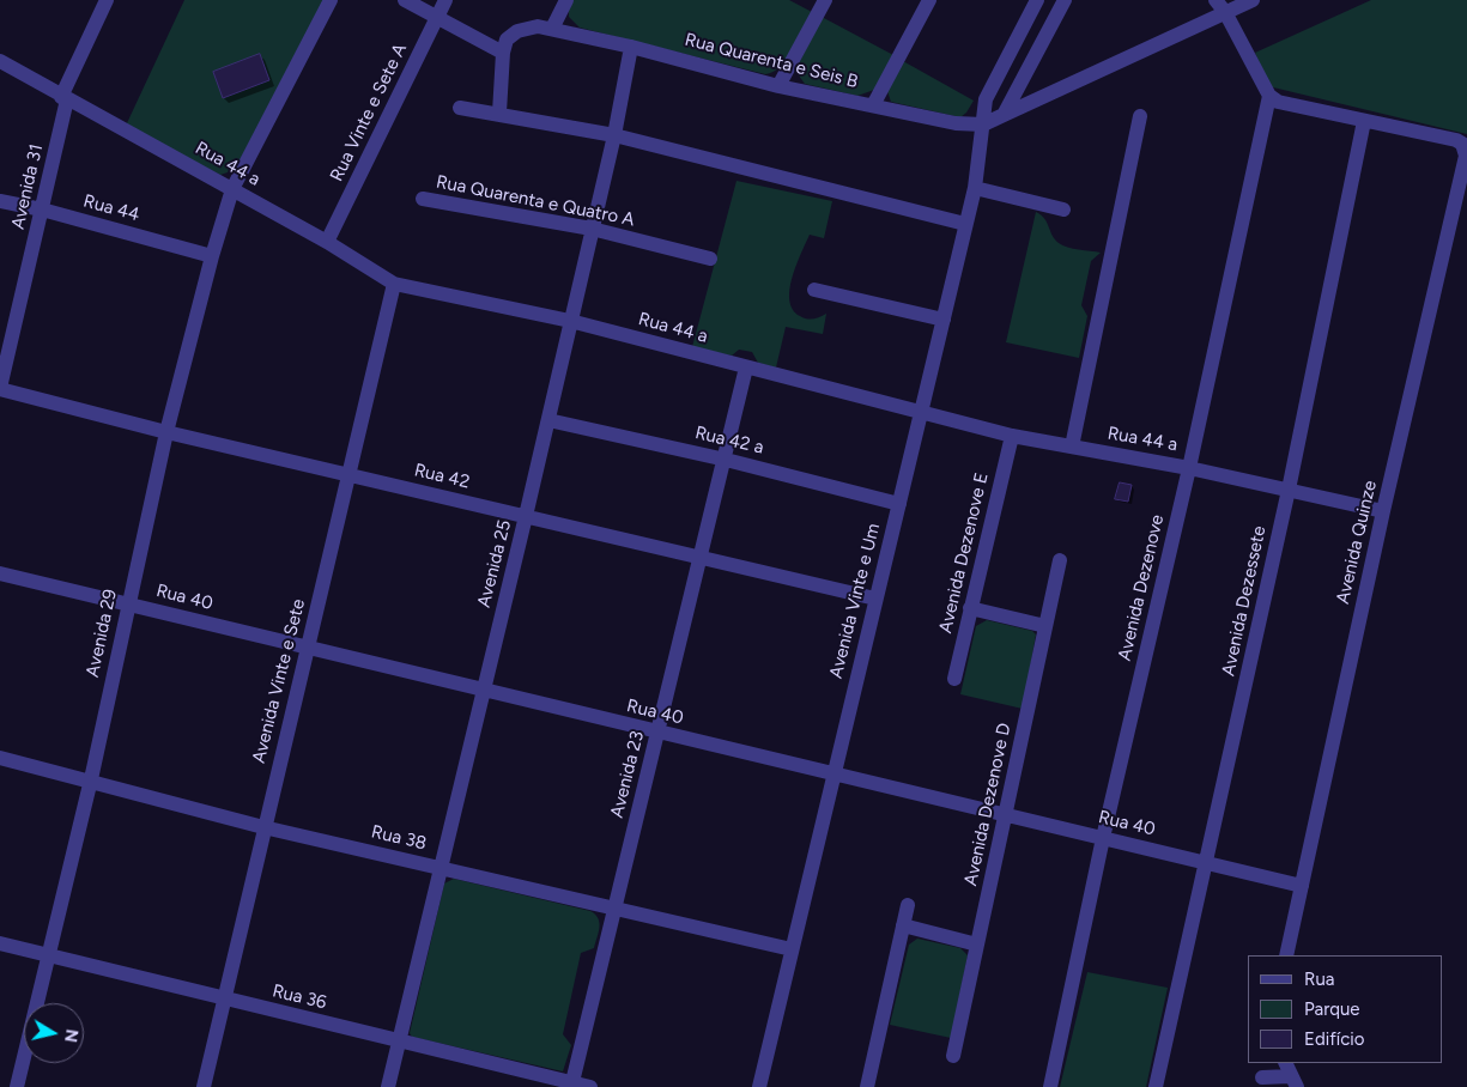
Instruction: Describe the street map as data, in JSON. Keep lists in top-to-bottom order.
{
  "streets": {
    "street": [
      "Rua Quarenta e Seis B",
      "Rua Vinte e Sete A",
      "Rua 44 a",
      "Avenida 31",
      "Rua Quarenta e Quatro A",
      "Rua 44",
      "Rua 42 a",
      "Rua 42",
      "Avenida Quinze",
      "Avenida Dezenove E",
      "Avenida 25",
      "Avenida Dezenove",
      "Rua 40",
      "Avenida Vinte e Um",
      "Avenida Dezessete",
      "Avenida 29",
      "Avenida Vinte e Sete",
      "Avenida 23",
      "Avenida Dezenove D",
      "Rua 38",
      "Rua 36"
    ]
  },
  "crossings": [
    ["Rua Quarenta e Seis B", "Avenida 25"],
    ["Rua Quarenta e Seis B", "Avenida Vinte e Um"],
    ["Rua Vinte e Sete A", "Rua 44 a"],
    ["Rua 44 a", "Avenida 31"],
    ["Rua 44 a", "Avenida Quinze"],
    ["Rua 44 a", "Avenida Dezenove E"],
    ["Rua 44 a", "Avenida 25"],
    ["Rua 44 a", "Avenida Dezenove"],
    ["Rua 44 a", "Avenida Vinte e Um"],
    ["Rua 44 a", "Avenida Dezessete"],
    ["Rua 44 a", "Avenida 29"],
    ["Rua 44 a", "Avenida Vinte e Sete"],
    ["Rua 44 a", "Avenida 23"],
    ["Avenida 31", "Rua 44"],
    ["Avenida 31", "Rua 42"],
    ["Rua Quarenta e Quatro A", "Avenida 25"],
    ["Rua 44", "Avenida 29"],
    ["Rua 42 a", "Avenida 25"],
    ["Rua 42 a", "Avenida Vinte e Um"],
    ["Rua 42 a", "Avenida 23"],
    ["Rua 42", "Avenida 25"],
    ["Rua 42", "Avenida Vinte e Um"],
    ["Rua 42", "Avenida 29"],
    ["Rua 42", "Avenida Vinte e Sete"],
    ["Rua 42", "Avenida 23"],
    ["Avenida Quinze", "Rua 40"],
    ["Avenida Quinze", "Avenida Dezessete"],
    ["Avenida 25", "Rua 40"],
    ["Avenida 25", "Rua 38"],
    ["Avenida 25", "Rua 36"],
    ["Avenida Dezenove", "Rua 40"],
    ["Rua 40", "Avenida Vinte e Um"],
    ["Rua 40", "Avenida Dezessete"],
    ["Rua 40", "Avenida 29"],
    ["Rua 40", "Avenida Vinte e Sete"],
    ["Rua 40", "Avenida 23"],
    ["Rua 40", "Avenida Dezenove D"],
    ["Avenida Vinte e Um", "Rua 38"],
    ["Avenida 29", "Rua 38"],
    ["Avenida 29", "Rua 36"],
    ["Avenida Vinte e Sete", "Rua 38"],
    ["Avenida Vinte e Sete", "Rua 36"],
    ["Avenida 23", "Rua 38"],
    ["Avenida 23", "Rua 36"]
  ],
  "legend": ["Rua", "Parque", "Edifício"],
  "north": "right"
}
